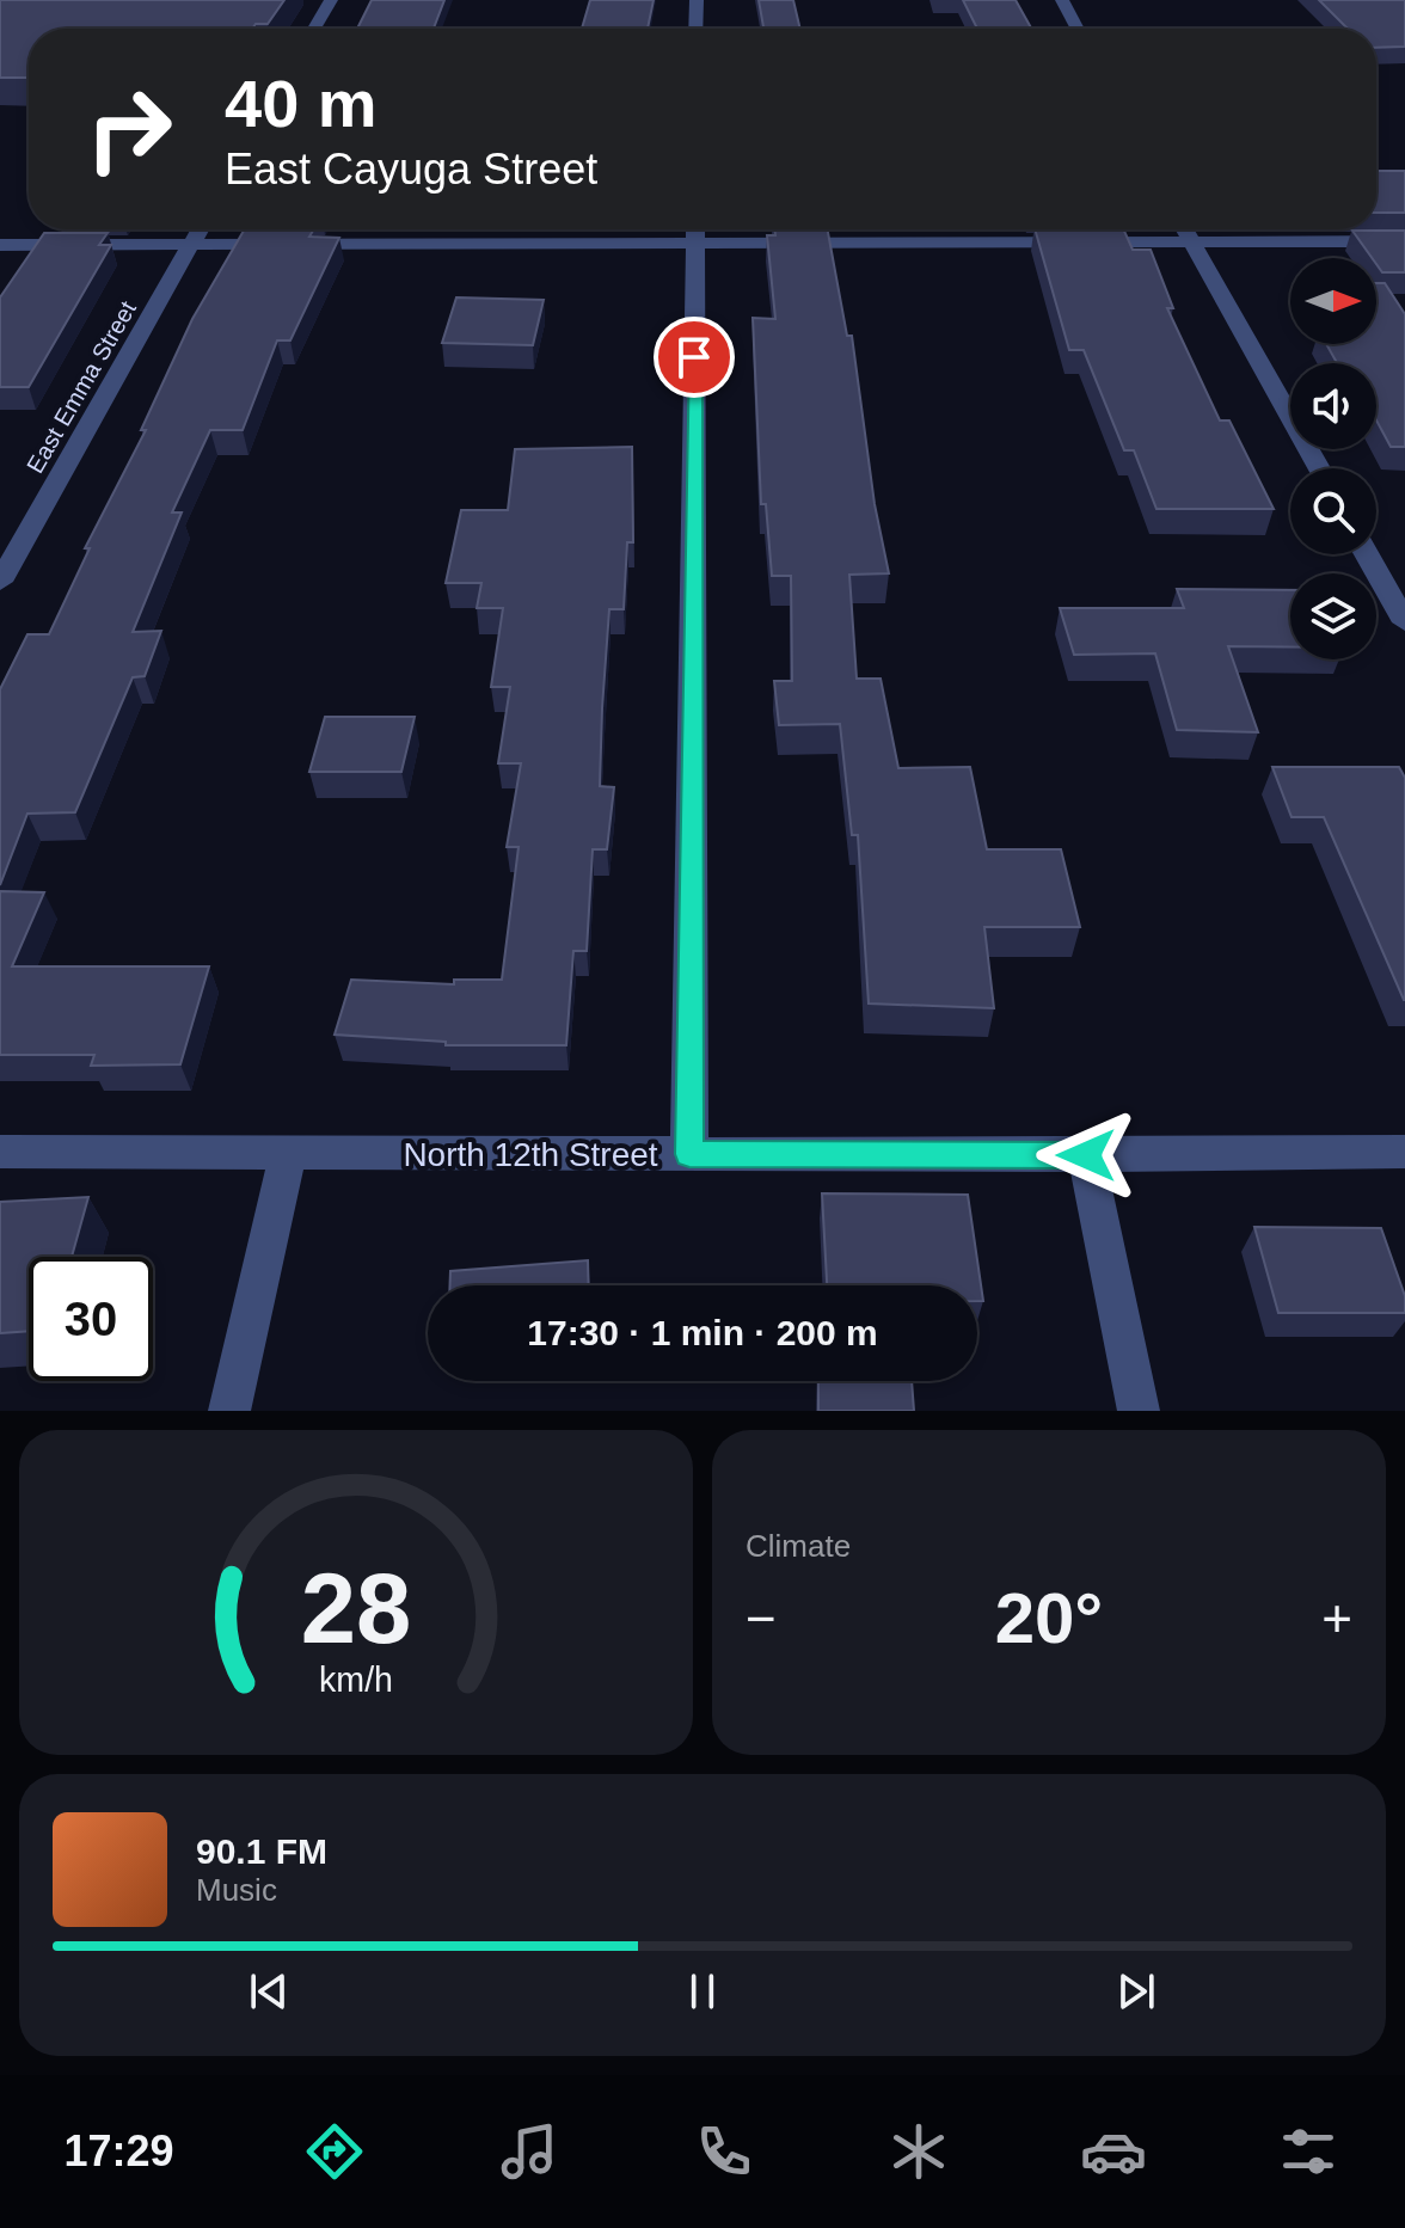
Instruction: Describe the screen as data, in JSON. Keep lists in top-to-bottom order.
{
  "streets": {
    "street": ["East Emma Street", "North 12th Street"]
  },
  "north": "right",
  "page": {
    "turn": ["40 m", "East Cayuga Street"],
    "limit": "30",
    "trip": "17:30 · 1 min · 200 m",
    "tile": "Climate",
    "heat": ["−", "20°", "+"],
    "song": ["90.1 FM", "Music"],
    "tabs": "17:29",
    "gauge": ["28", "km/h"]
  }
}
